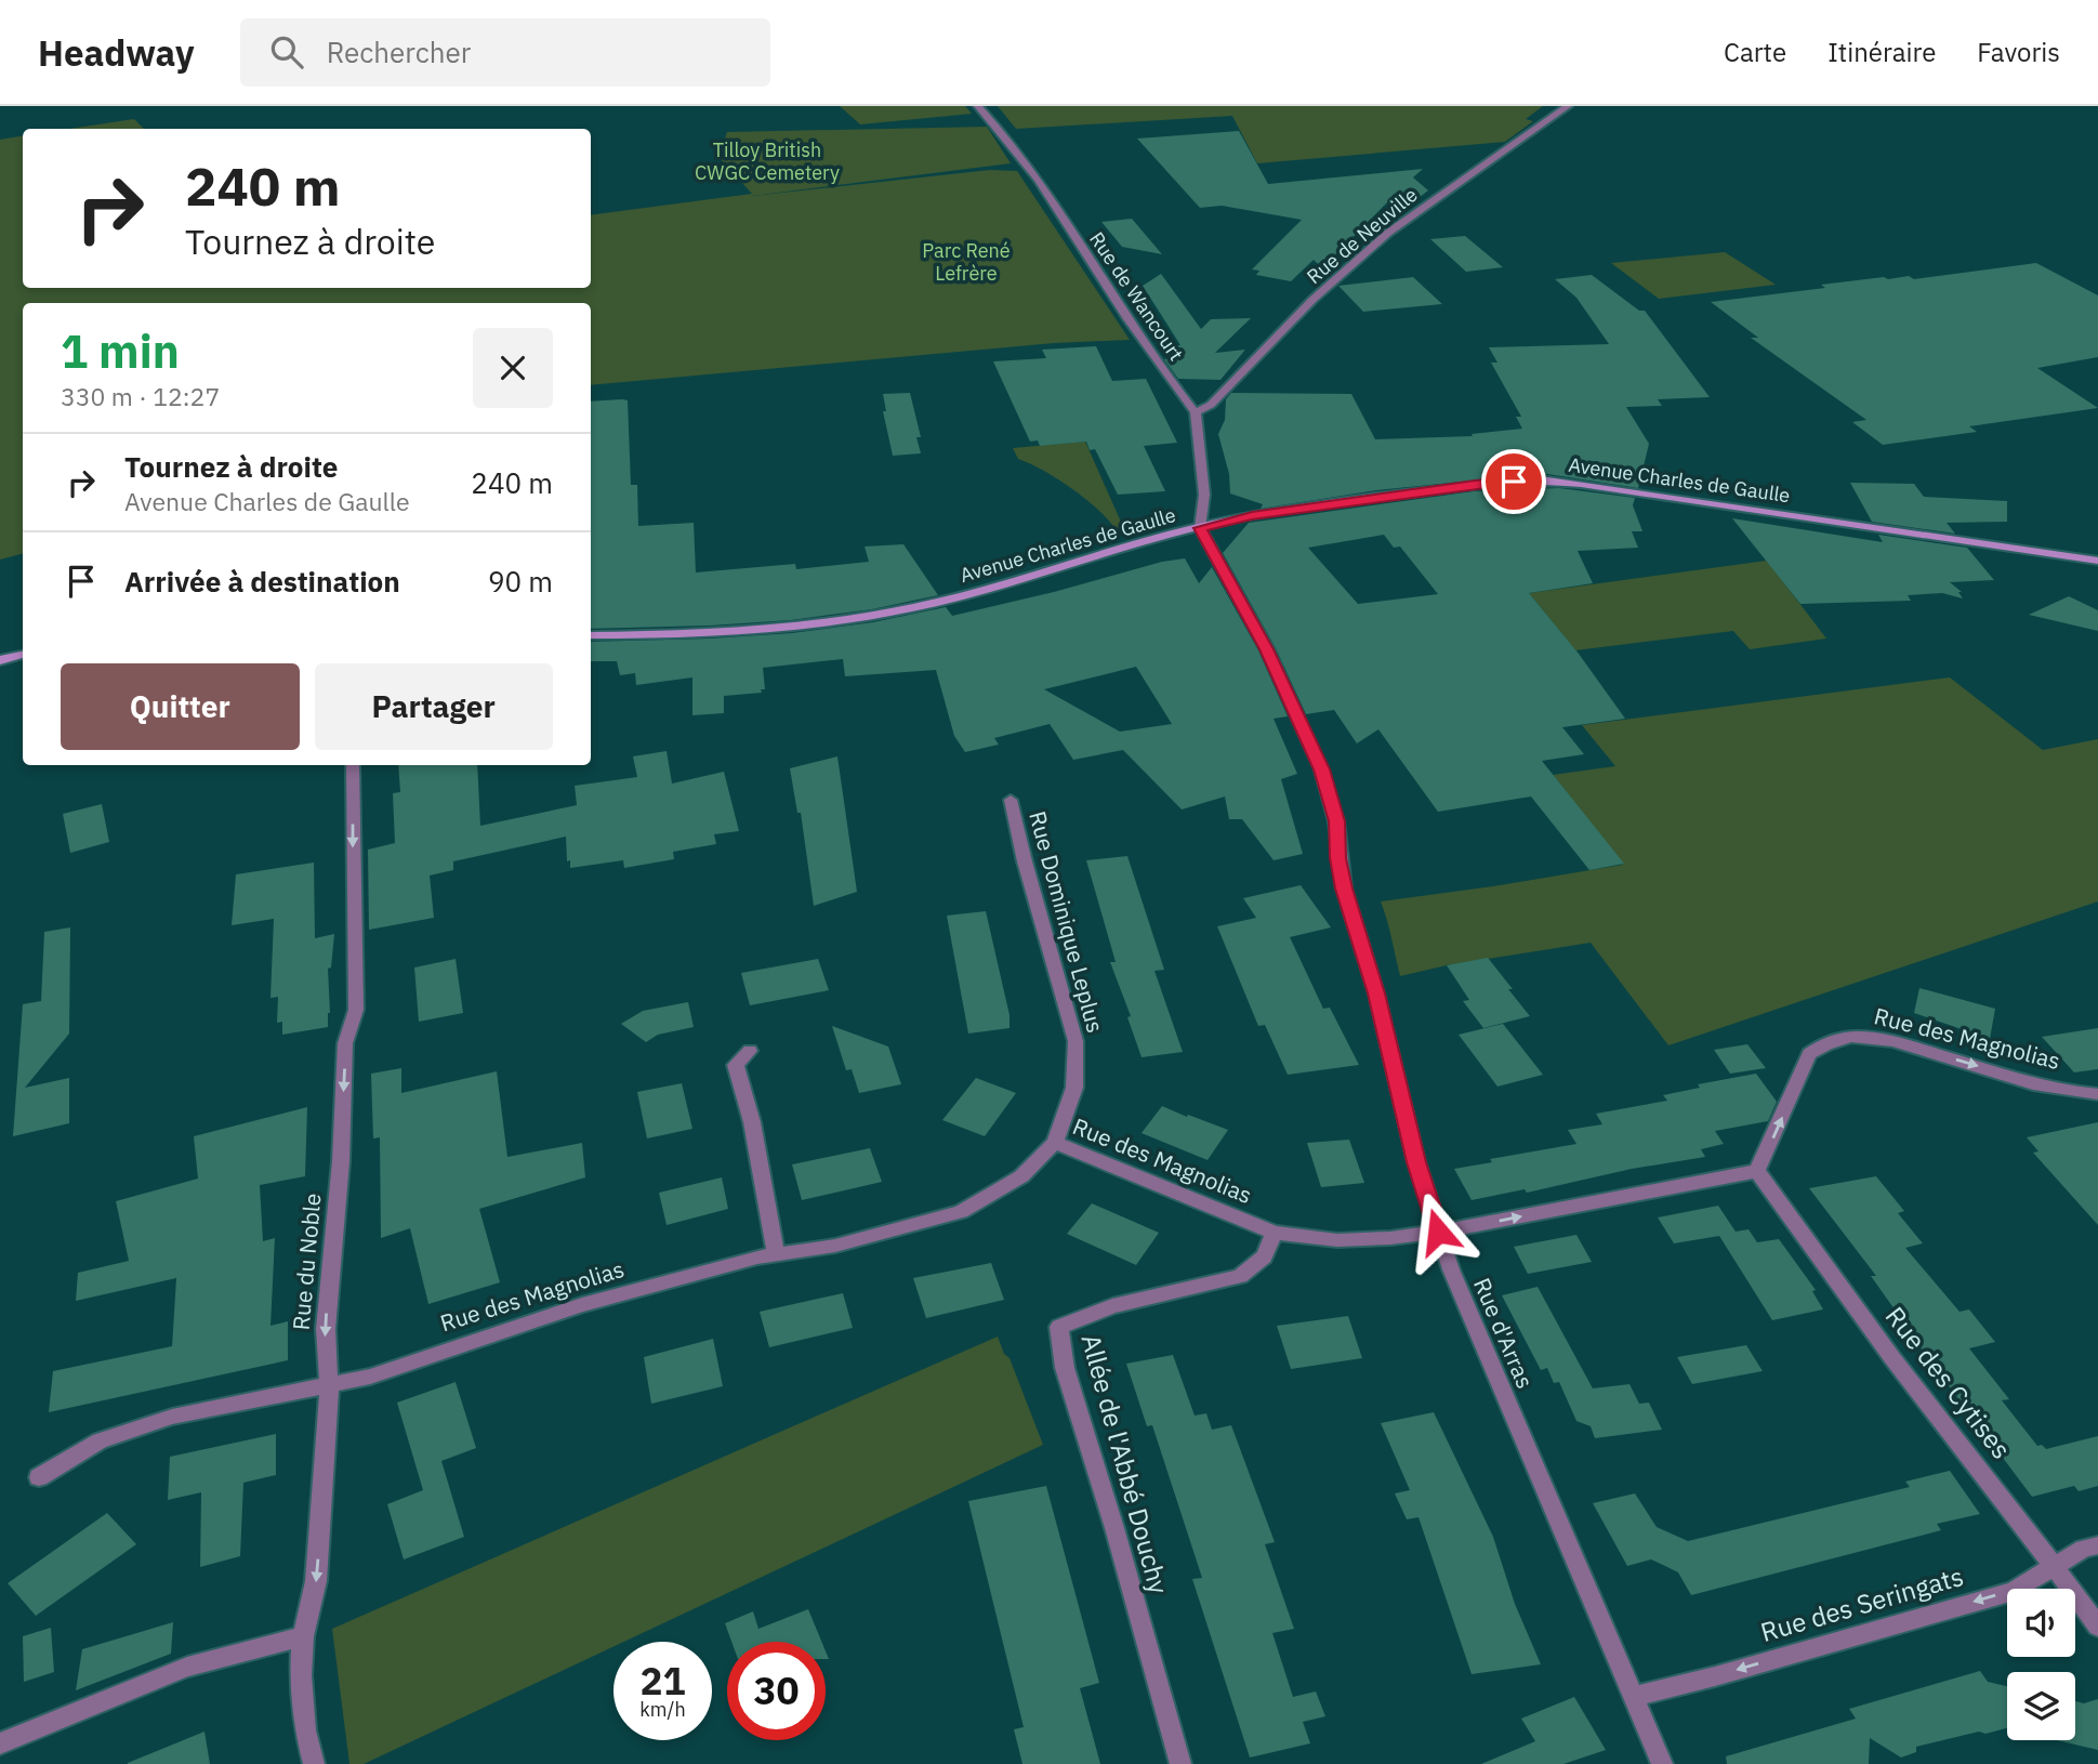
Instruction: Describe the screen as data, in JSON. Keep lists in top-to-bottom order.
{
  "streets": {
    "street": [
      "Rue de Neuville",
      "Rue de Wancourt",
      "Avenue Charles de Gaulle",
      "Rue Dominique Leplus",
      "Rue des Magnolias",
      "Rue du Noble",
      "Rue d'Arras",
      "Rue des Cytises",
      "Allée de l'Abbé Douchy",
      "Rue des Seringats"
    ]
  },
  "crossings": [
    ["Rue de Neuville", "Rue de Wancourt"],
    ["Rue de Wancourt", "Avenue Charles de Gaulle"],
    ["Rue de Wancourt", "Rue d'Arras"],
    ["Avenue Charles de Gaulle", "Rue d'Arras"],
    ["Rue Dominique Leplus", "Rue des Magnolias"],
    ["Rue des Magnolias", "Rue du Noble"],
    ["Rue des Magnolias", "Rue d'Arras"],
    ["Rue des Magnolias", "Rue des Cytises"],
    ["Rue des Magnolias", "Allée de l'Abbé Douchy"],
    ["Rue d'Arras", "Rue des Seringats"],
    ["Rue des Cytises", "Rue des Seringats"]
  ],
  "one_way": ["Rue du Noble", "Rue des Seringats"],
  "parks": ["Tilloy British CWGC Cemetery", "Parc René Lefrère"],
  "page": {
    "header": "Headway",
    "search": "Rechercher",
    "nav": ["Carte", "Itinéraire", "Favoris"],
    "turn": ["240 m", "Tournez à droite"],
    "heading": ["1 min", "330 m · 12:27"],
    "list": [
      {
        "name": "Tournez à droite",
        "note": "Avenue Charles de Gaulle",
        "value": "240 m"
      },
      {
        "name": "Arrivée à destination",
        "value": "90 m"
      }
    ],
    "buttons": ["Quitter", "Partager"],
    "speed": "21 km/h",
    "limit": "30"
  }
}
